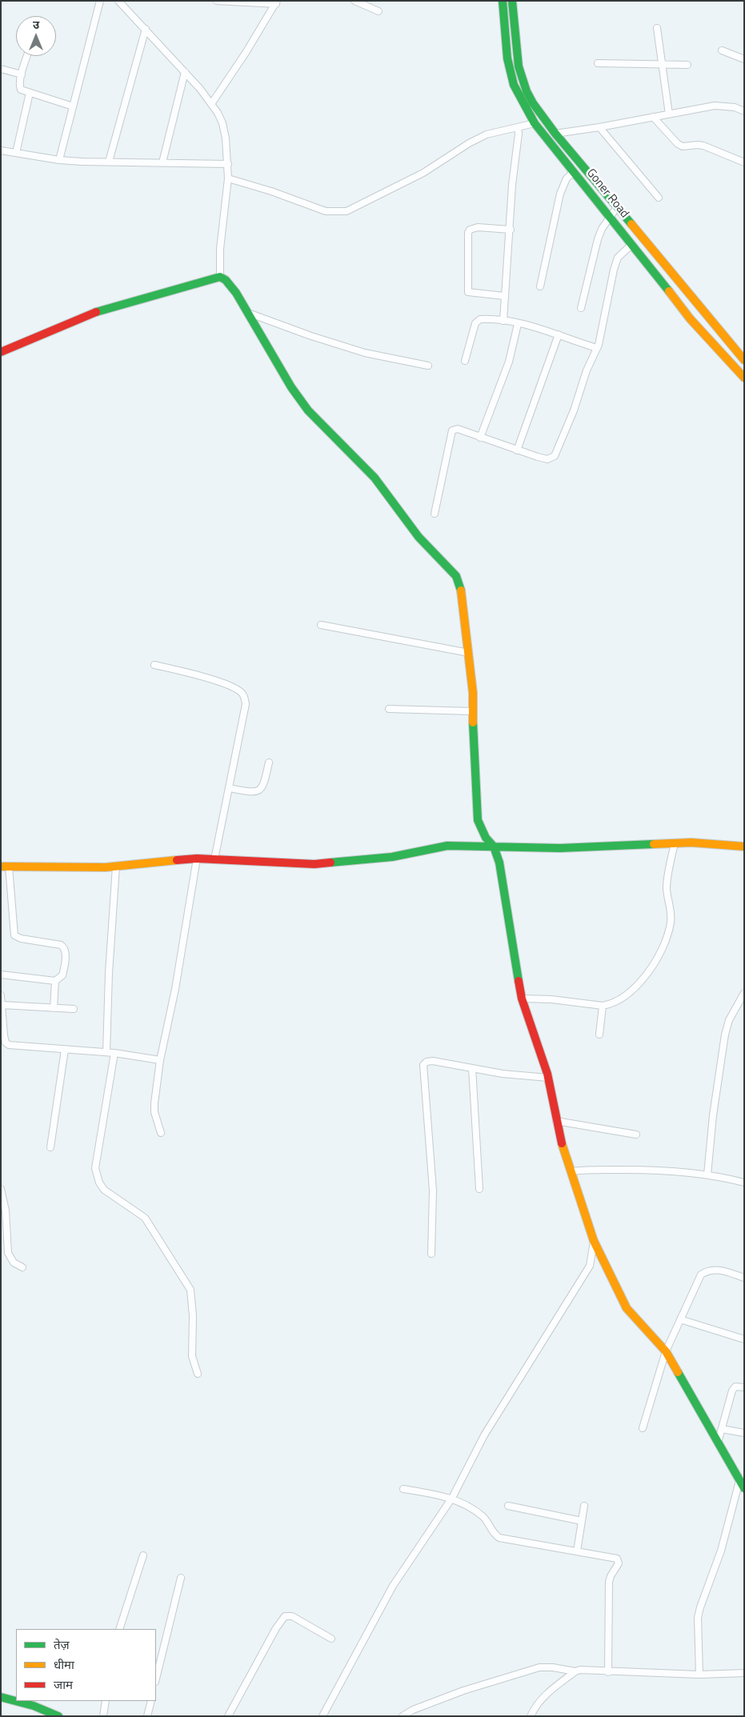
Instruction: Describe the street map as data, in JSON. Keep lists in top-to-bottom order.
{
  "streets": {
    "street": ["Goner Road"]
  },
  "legend": ["तेज़", "धीमा", "जाम"],
  "north": "top"
}
